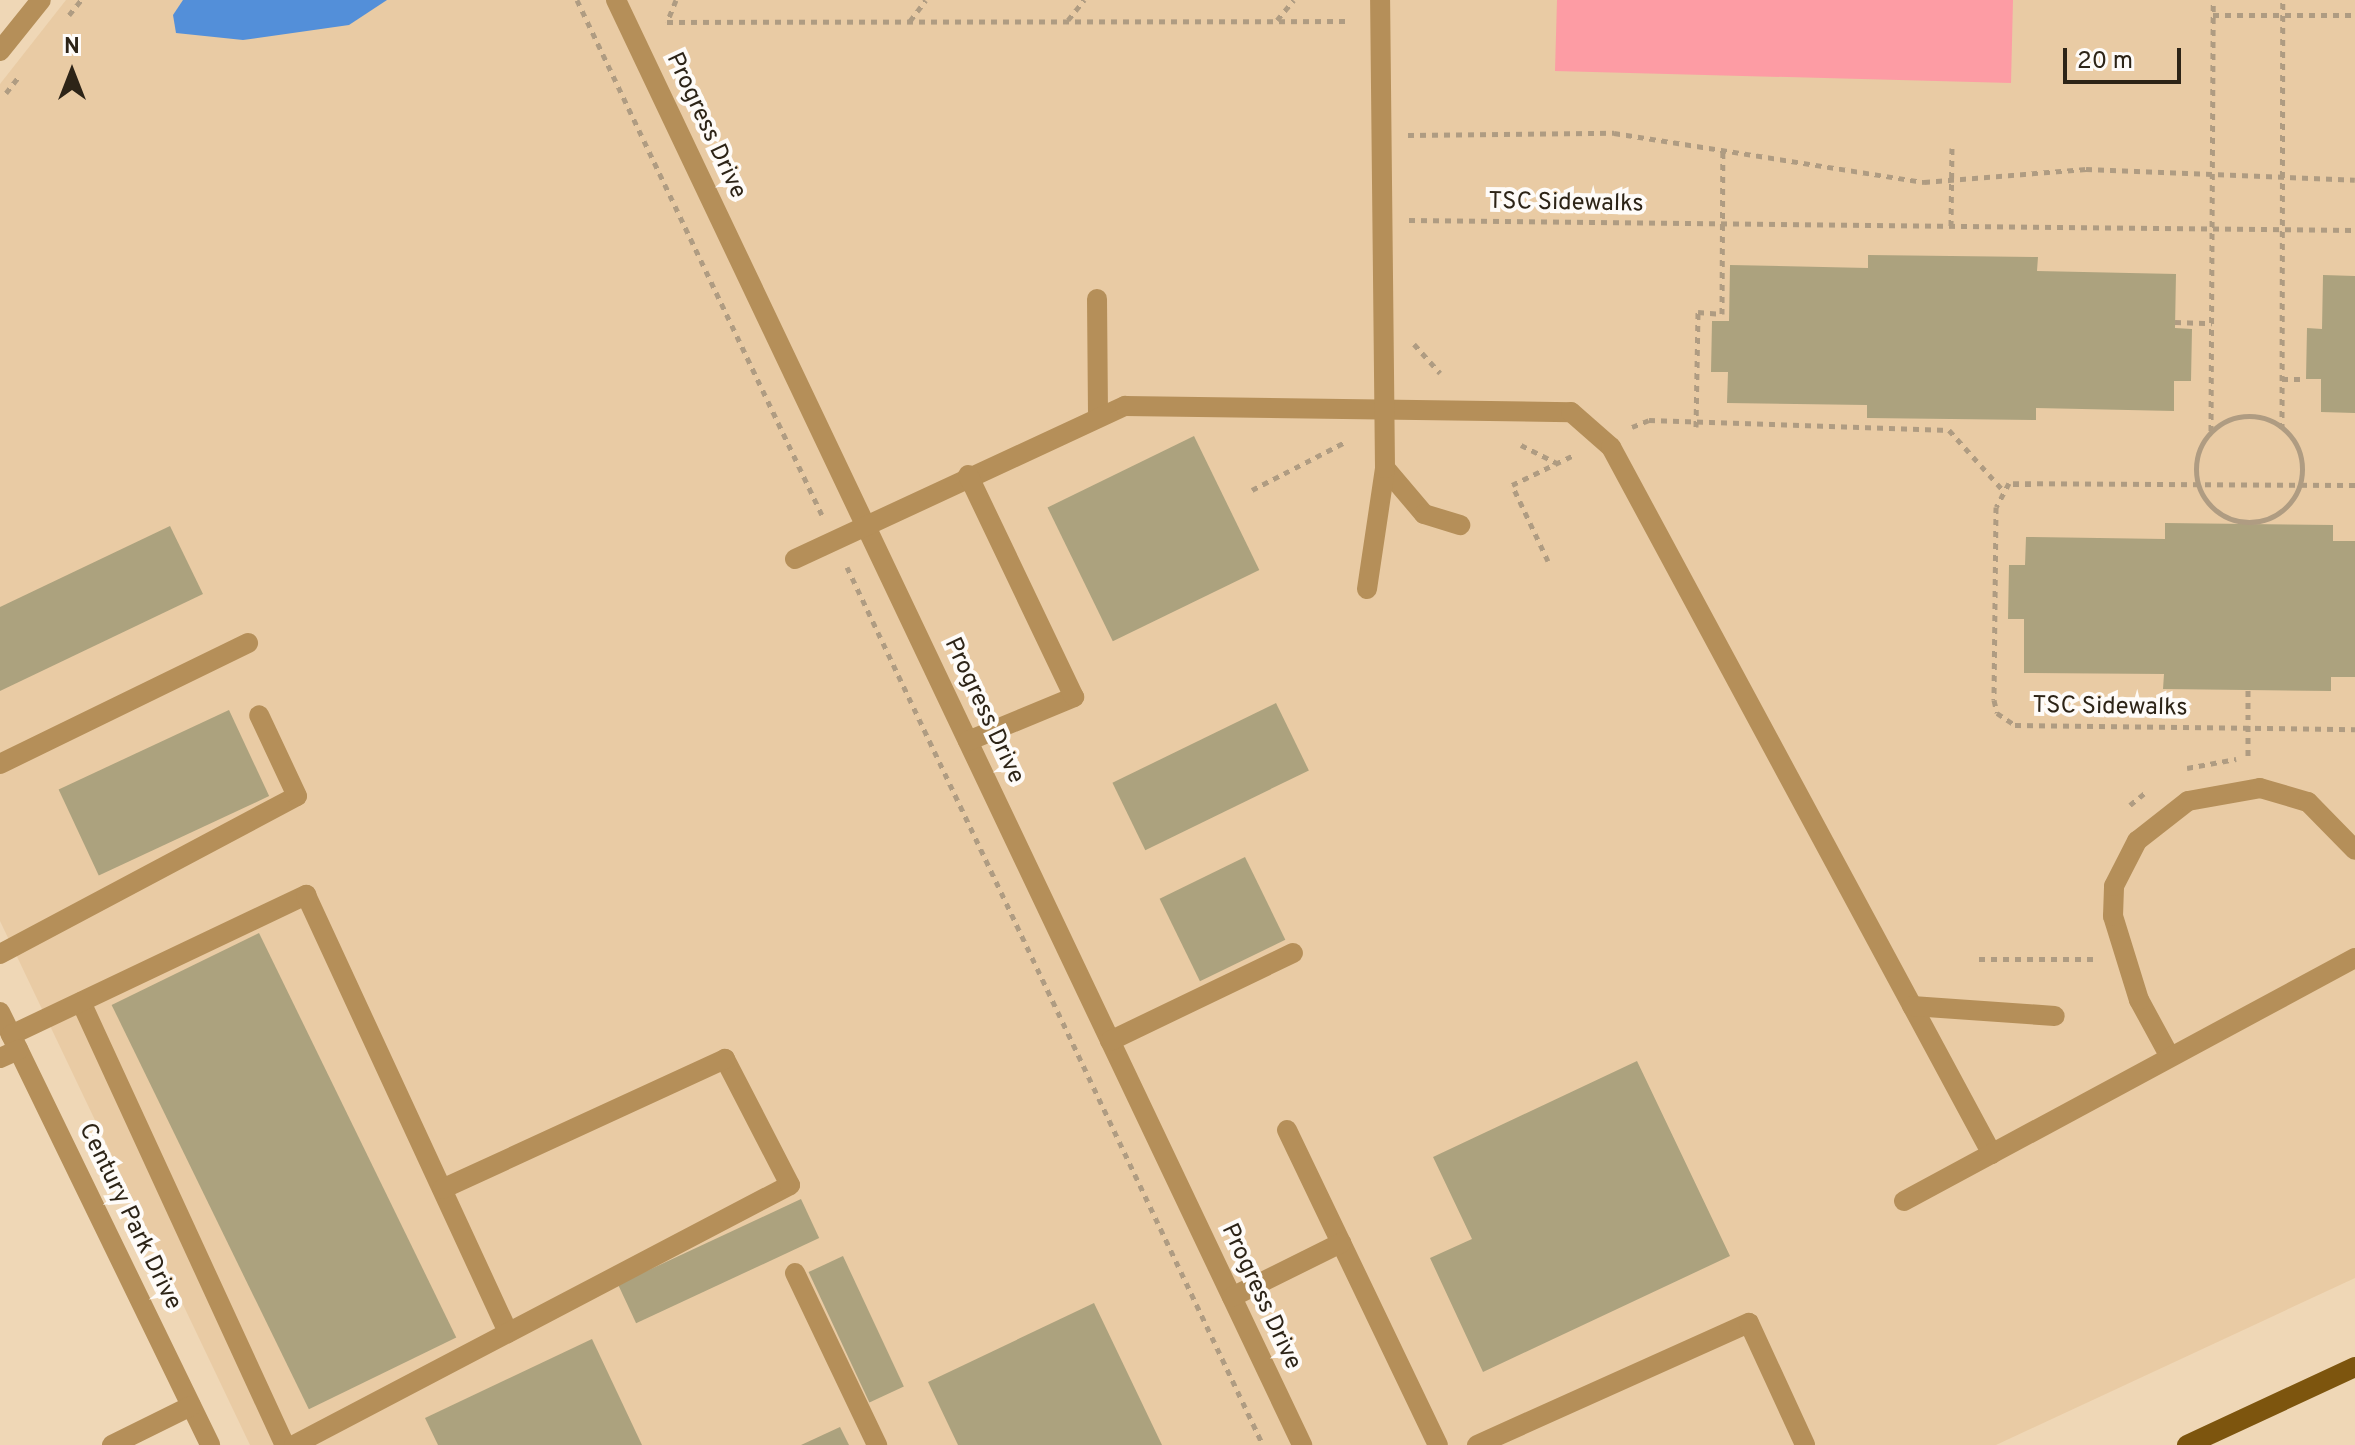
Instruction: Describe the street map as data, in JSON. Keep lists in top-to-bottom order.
{
  "streets": {
    "street": ["Progress Drive", "Century Park Drive"],
    "path": ["TSC Sidewalks"]
  },
  "scale_bar": "20 m",
  "north": "top"
}
